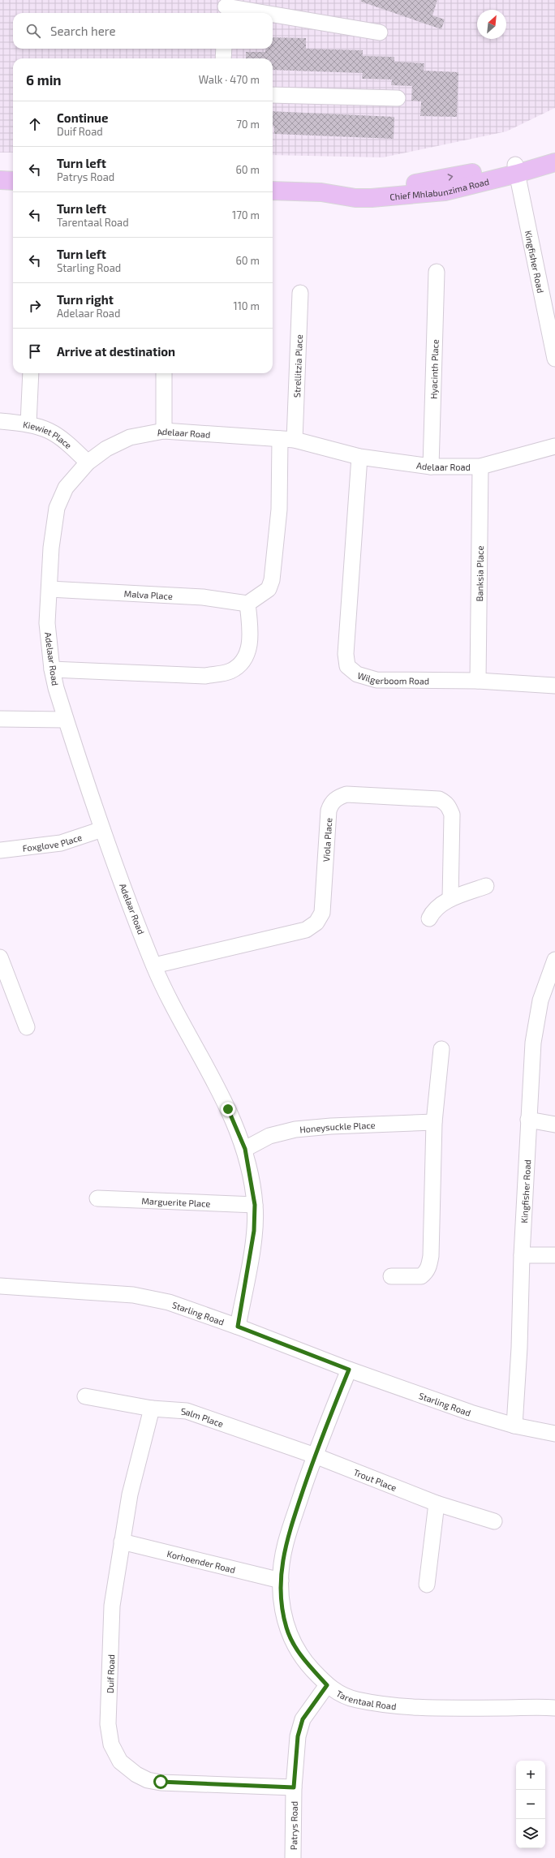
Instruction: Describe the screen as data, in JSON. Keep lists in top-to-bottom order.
{
  "streets": {
    "main road": ["Chief Mhlabunzima Road"],
    "street": [
      "Kingfisher Road",
      "Strellitzia Place",
      "Hyacinth Place",
      "Adelaar Road",
      "Kiewiet Place",
      "Banksia Place",
      "Malva Place",
      "Wilgerboom Road",
      "Viola Place",
      "Foxglove Place",
      "Honeysuckle Place",
      "Marguerite Place",
      "Starling Road",
      "Salm Place",
      "Trout Place",
      "Korhoender Road",
      "Duif Road",
      "Tarentaal Road",
      "Patrys Road"
    ]
  },
  "crossings": [
    ["Chief Mhlabunzima Road", "Kingfisher Road"],
    ["Kingfisher Road", "Starling Road"],
    ["Strellitzia Place", "Adelaar Road"],
    ["Strellitzia Place", "Malva Place"],
    ["Hyacinth Place", "Adelaar Road"],
    ["Adelaar Road", "Kiewiet Place"],
    ["Adelaar Road", "Banksia Place"],
    ["Adelaar Road", "Malva Place"],
    ["Adelaar Road", "Wilgerboom Road"],
    ["Adelaar Road", "Viola Place"],
    ["Adelaar Road", "Foxglove Place"],
    ["Adelaar Road", "Honeysuckle Place"],
    ["Adelaar Road", "Marguerite Place"],
    ["Adelaar Road", "Starling Road"],
    ["Banksia Place", "Wilgerboom Road"],
    ["Starling Road", "Tarentaal Road"],
    ["Salm Place", "Trout Place"],
    ["Salm Place", "Duif Road"],
    ["Salm Place", "Tarentaal Road"],
    ["Trout Place", "Tarentaal Road"],
    ["Korhoender Road", "Duif Road"],
    ["Korhoender Road", "Tarentaal Road"],
    ["Duif Road", "Patrys Road"],
    ["Tarentaal Road", "Patrys Road"]
  ],
  "north": "top right",
  "page": {
    "search": "Search here",
    "heading": ["6 min", "Walk · 470 m"],
    "list": [
      ["Continue", "Duif Road", "70 m"],
      ["Turn left", "Patrys Road", "60 m"],
      ["Turn left", "Tarentaal Road", "170 m"],
      ["Turn left", "Starling Road", "60 m"],
      ["Turn right", "Adelaar Road", "110 m"],
      "Arrive at destination"
    ],
    "map_buttons": ["+", "−"]
  }
}
